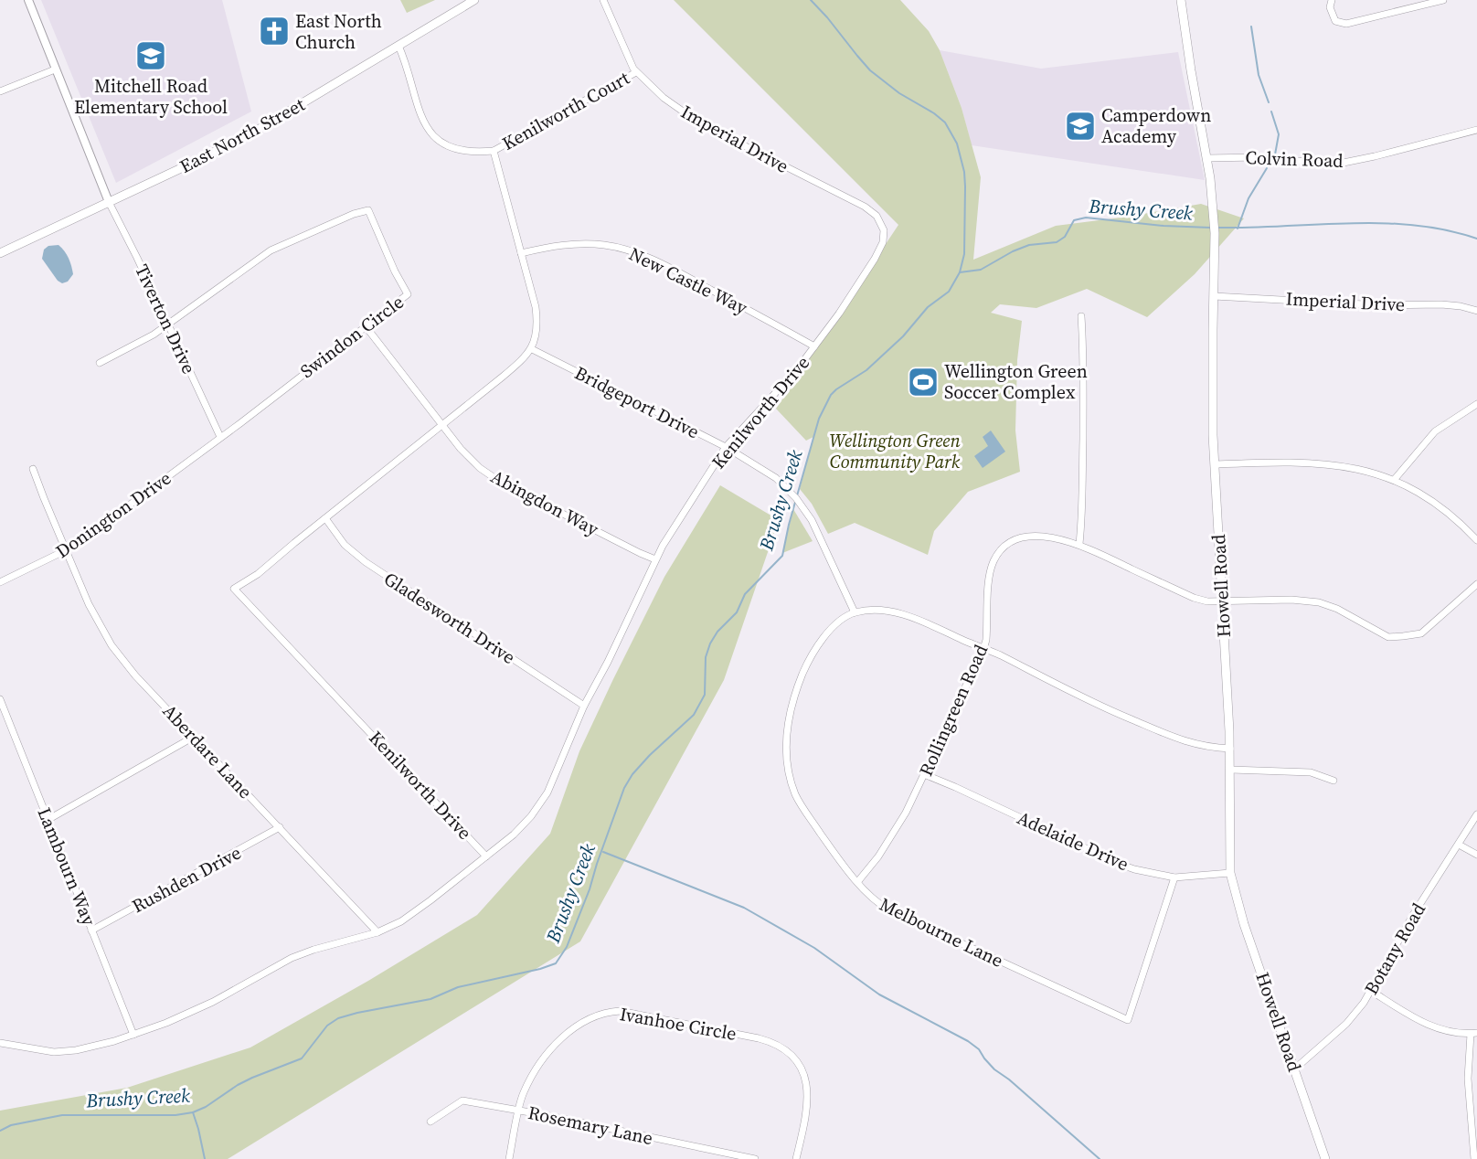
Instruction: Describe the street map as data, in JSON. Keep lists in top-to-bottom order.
{
  "streets": {
    "main road": ["East North Street", "Howell Road"],
    "street": [
      "Kenilworth Court",
      "Imperial Drive",
      "Colvin Road",
      "New Castle Way",
      "Tiverton Drive",
      "Swindon Circle",
      "Bridgeport Drive",
      "Kenilworth Drive",
      "Abingdon Way",
      "Donington Drive",
      "Gladesworth Drive",
      "Rollingreen Road",
      "Aberdare Lane",
      "Adelaide Drive",
      "Lambourn Way",
      "Rushden Drive",
      "Melbourne Lane",
      "Botany Road",
      "Ivanhoe Circle",
      "Rosemary Lane"
    ]
  },
  "crossings": [
    ["Kenilworth Court", "East North Street"],
    ["Kenilworth Court", "Imperial Drive"],
    ["East North Street", "Tiverton Drive"],
    ["Imperial Drive", "Kenilworth Drive"],
    ["Imperial Drive", "Howell Road"],
    ["Colvin Road", "Howell Road"],
    ["New Castle Way", "Kenilworth Drive"],
    ["Tiverton Drive", "Swindon Circle"],
    ["Tiverton Drive", "Donington Drive"],
    ["Swindon Circle", "Abingdon Way"],
    ["Swindon Circle", "Donington Drive"],
    ["Bridgeport Drive", "Kenilworth Drive"],
    ["Bridgeport Drive", "Melbourne Lane"],
    ["Kenilworth Drive", "Abingdon Way"],
    ["Kenilworth Drive", "Gladesworth Drive"],
    ["Donington Drive", "Aberdare Lane"],
    ["Howell Road", "Rollingreen Road"],
    ["Howell Road", "Adelaide Drive"],
    ["Howell Road", "Botany Road"],
    ["Rollingreen Road", "Adelaide Drive"],
    ["Rollingreen Road", "Melbourne Lane"],
    ["Aberdare Lane", "Rushden Drive"],
    ["Adelaide Drive", "Melbourne Lane"],
    ["Lambourn Way", "Rushden Drive"],
    ["Ivanhoe Circle", "Rosemary Lane"]
  ],
  "water": ["Brushy Creek"],
  "parks": ["Wellington Green Community Park"],
  "places": {
    "church": ["East North Church"],
    "school or university": ["Mitchell Road Elementary School", "Camperdown Academy"],
    "sports": ["Wellington Green Soccer Complex"]
  }
}
